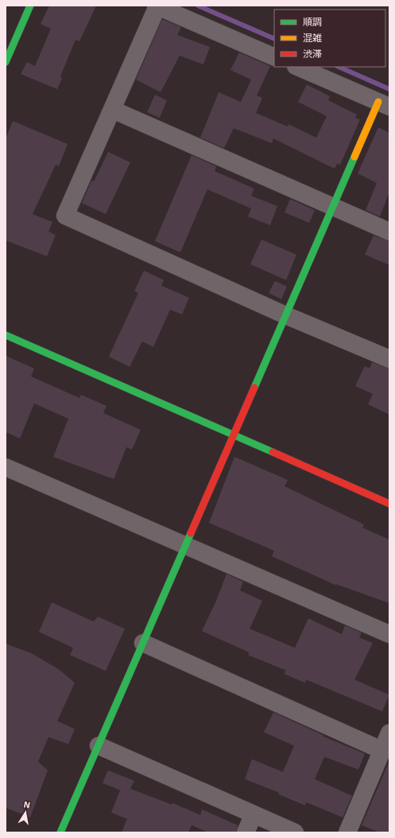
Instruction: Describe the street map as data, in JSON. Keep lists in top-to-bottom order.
{
  "legend": ["順調", "混雑", "渋滞"],
  "north": "top"
}
